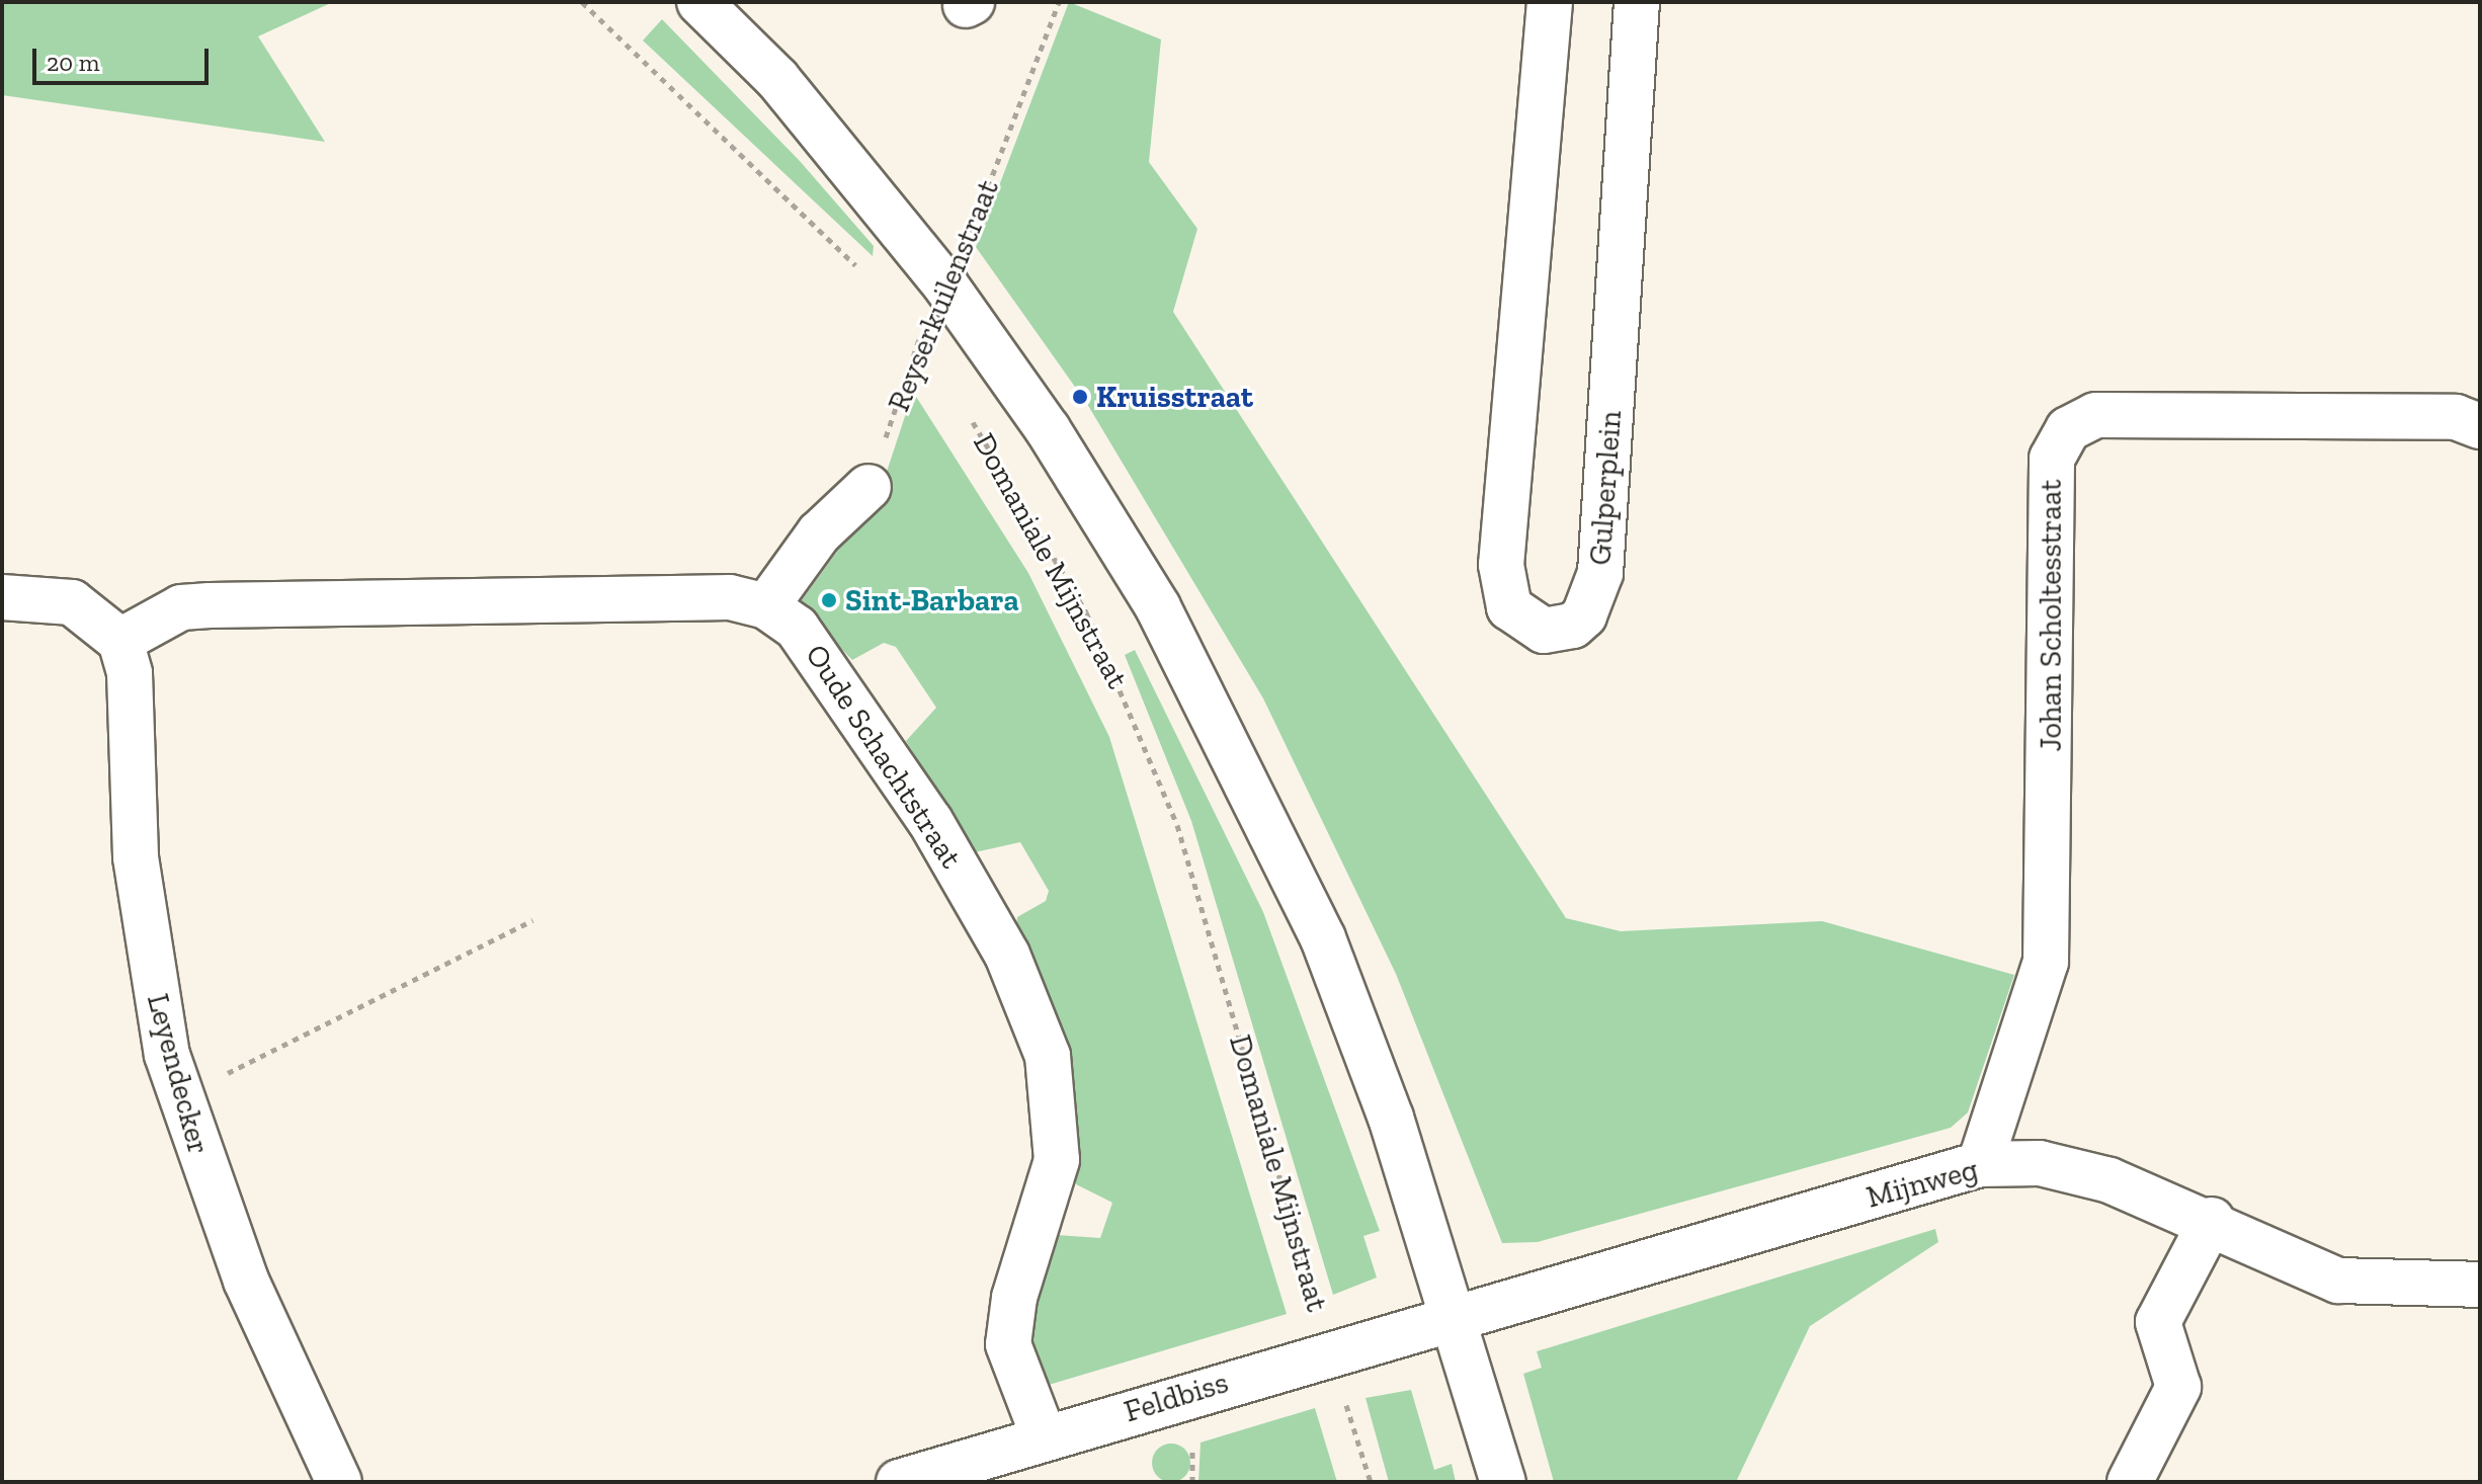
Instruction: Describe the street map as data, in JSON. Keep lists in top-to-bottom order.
{
  "streets": {
    "street": [
      "Gulperplein",
      "Domaniale Mijnstraat",
      "Johan Scholtesstraat",
      "Oude Schachtstraat",
      "Leyendecker",
      "Mijnweg",
      "Feldbiss"
    ],
    "path": ["Reyserkuilenstraat"]
  },
  "crossings": [
    ["Reyserkuilenstraat", "Domaniale Mijnstraat"],
    ["Domaniale Mijnstraat", "Mijnweg"],
    ["Domaniale Mijnstraat", "Feldbiss"],
    ["Johan Scholtesstraat", "Mijnweg"],
    ["Oude Schachtstraat", "Feldbiss"],
    ["Mijnweg", "Feldbiss"]
  ],
  "places": ["Kruisstraat", "Sint-Barbara"],
  "scale_bar": "20 m"
}
